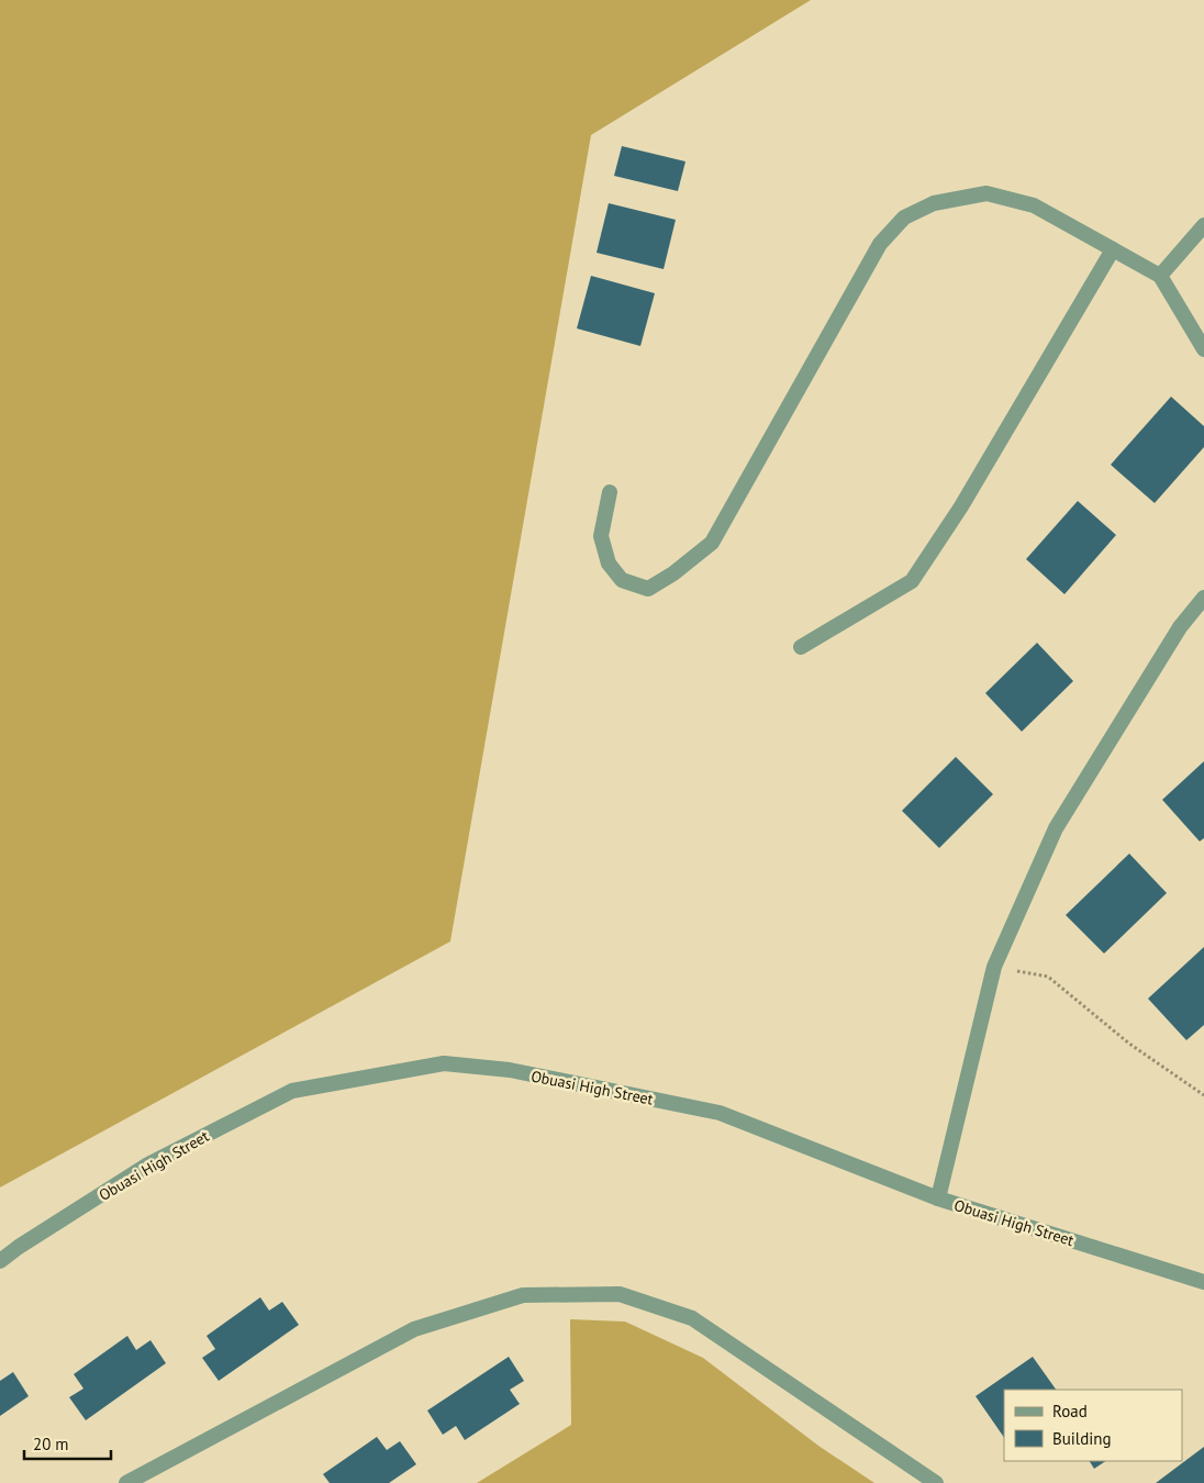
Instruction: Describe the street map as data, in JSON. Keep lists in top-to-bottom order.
{
  "streets": {
    "street": ["Obuasi High Street"]
  },
  "legend": ["Road", "Building"],
  "scale_bar": "20 m"
}
